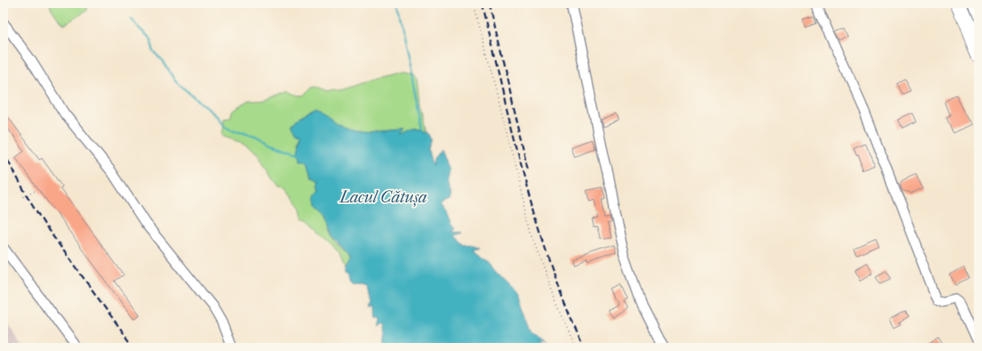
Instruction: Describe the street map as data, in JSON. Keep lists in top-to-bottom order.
{
  "water": ["Lacul Cătușa"]
}
